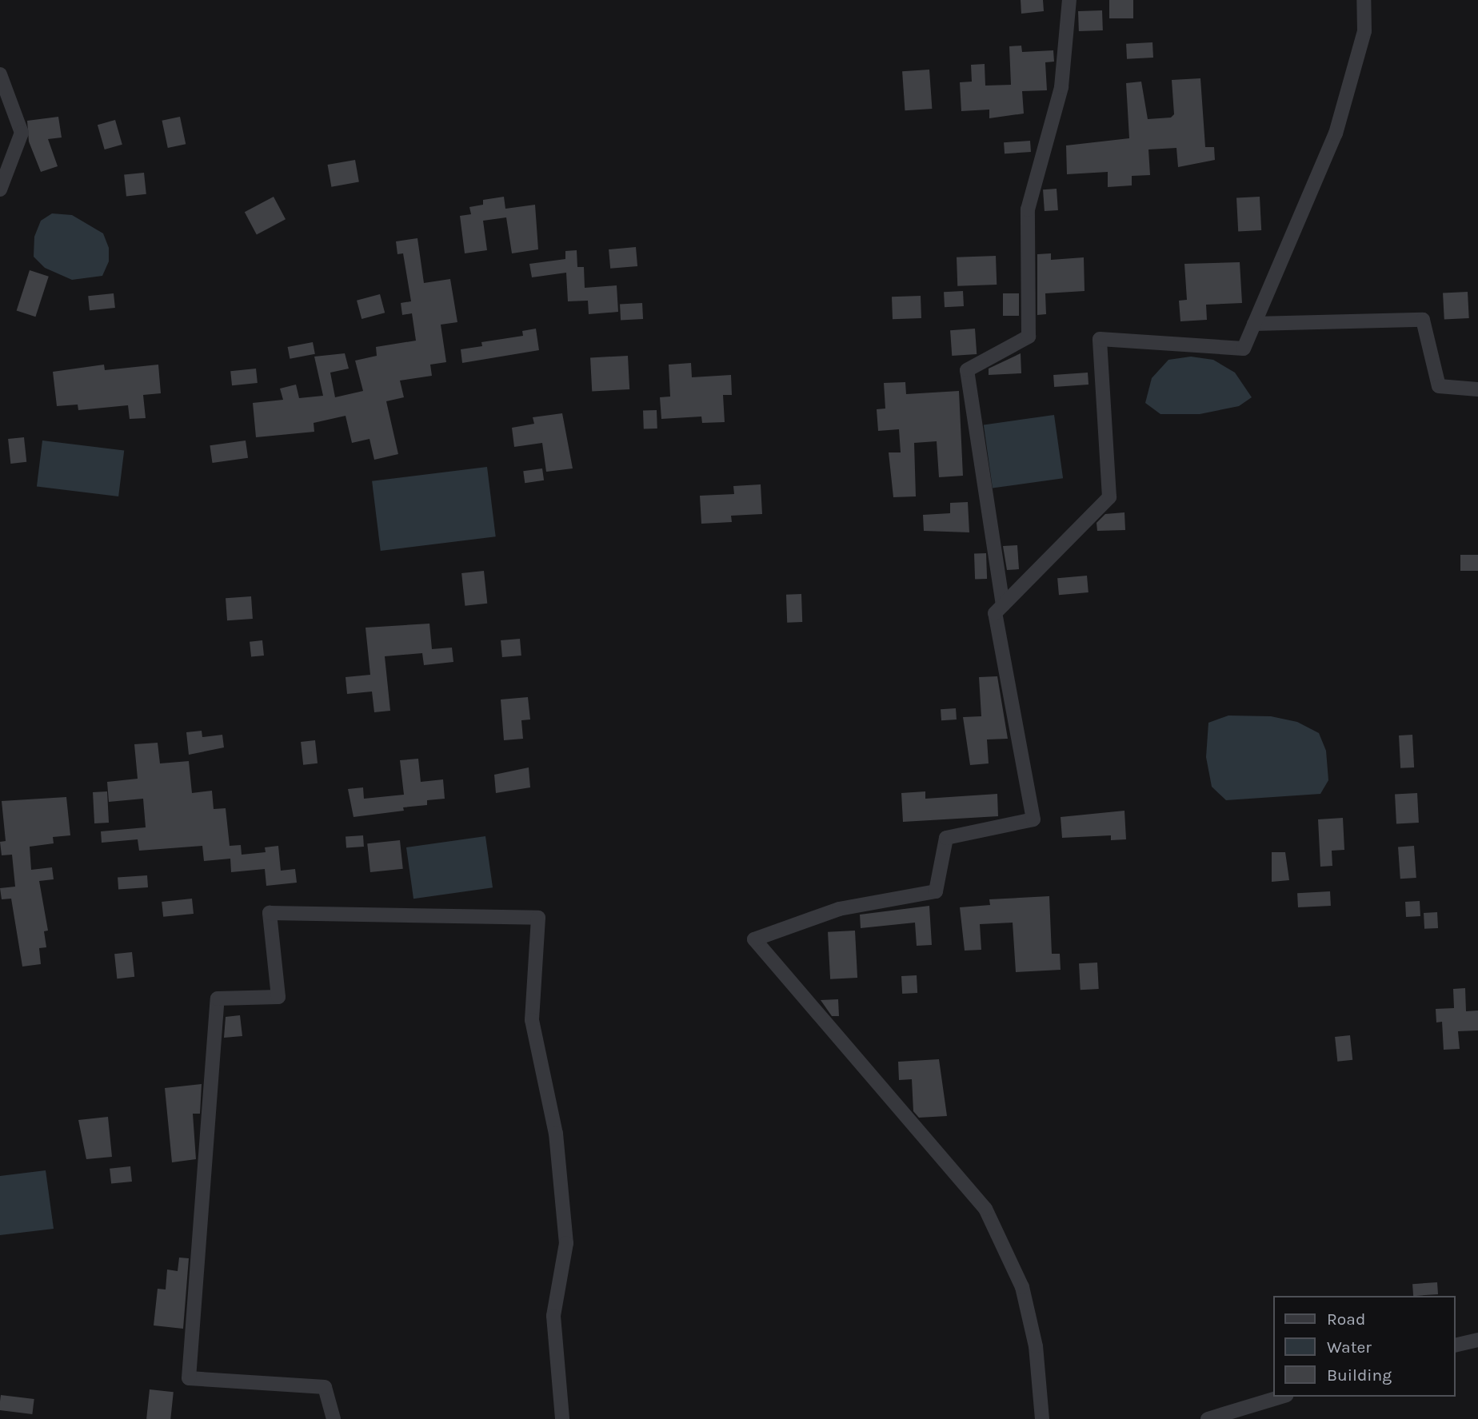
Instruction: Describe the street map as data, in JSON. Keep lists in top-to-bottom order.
{
  "legend": ["Road", "Water", "Building"]
}
